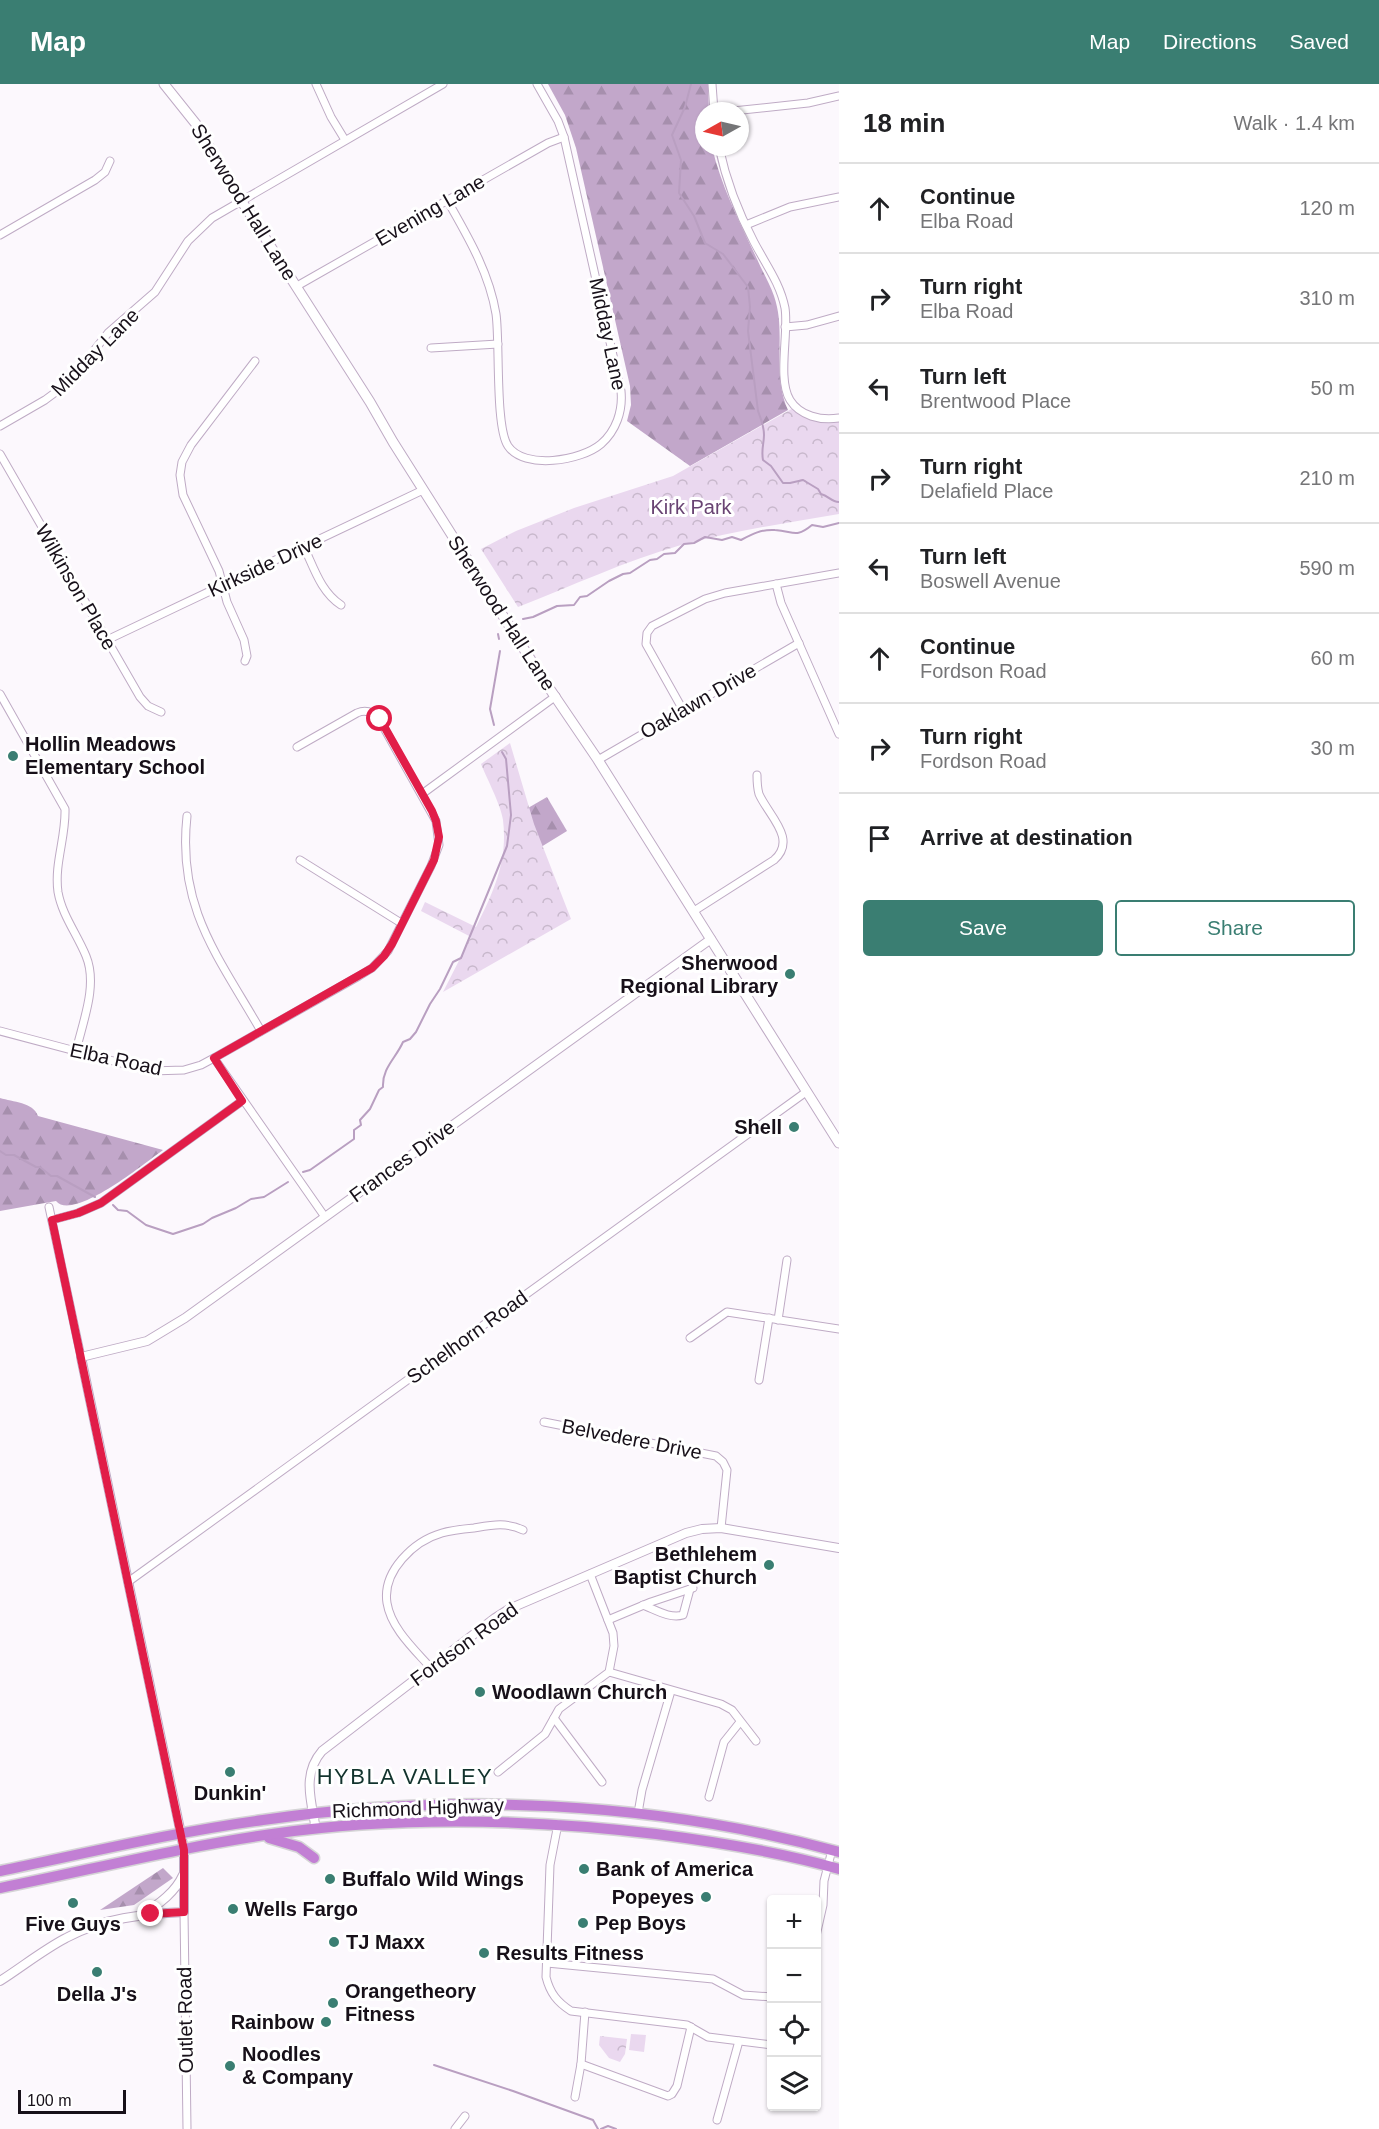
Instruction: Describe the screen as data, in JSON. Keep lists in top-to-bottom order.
{
  "streets": {
    "highway": ["Richmond Highway"],
    "main road": ["Sherwood Hall Lane"],
    "street": [
      "Evening Lane",
      "Midday Lane",
      "Kirkside Drive",
      "Wilkinson Place",
      "Oaklawn Drive",
      "Elba Road",
      "Frances Drive",
      "Schelhorn Road",
      "Belvedere Drive",
      "Fordson Road",
      "Outlet Road"
    ]
  },
  "crossings": [
    ["Sherwood Hall Lane", "Evening Lane"],
    ["Sherwood Hall Lane", "Midday Lane"],
    ["Sherwood Hall Lane", "Kirkside Drive"],
    ["Sherwood Hall Lane", "Oaklawn Drive"],
    ["Sherwood Hall Lane", "Frances Drive"],
    ["Sherwood Hall Lane", "Schelhorn Road"],
    ["Evening Lane", "Midday Lane"],
    ["Kirkside Drive", "Wilkinson Place"],
    ["Belvedere Drive", "Fordson Road"],
    ["Fordson Road", "Richmond Highway"]
  ],
  "districts": ["HYBLA VALLEY"],
  "parks": ["Kirk Park"],
  "places": [
    "Hollin Meadows Elementary School",
    "Sherwood Regional Library",
    "Shell",
    "Bethlehem Baptist Church",
    "Woodlawn Church",
    "Dunkin'",
    "Bank of America",
    "Buffalo Wild Wings",
    "Popeyes",
    "Five Guys",
    "Wells Fargo",
    "Pep Boys",
    "TJ Maxx",
    "Results Fitness",
    "Della J's",
    "Orangetheory Fitness",
    "Rainbow",
    "Noodles & Company"
  ],
  "scale_bar": "100 m",
  "north": "left",
  "page": {
    "header": "Map",
    "nav": ["Map", "Directions", "Saved"],
    "heading": ["18 min", "Walk · 1.4 km"],
    "list": [
      ["Continue", "Elba Road", "120 m"],
      ["Turn right", "Elba Road", "310 m"],
      ["Turn left", "Brentwood Place", "50 m"],
      ["Turn right", "Delafield Place", "210 m"],
      ["Turn left", "Boswell Avenue", "590 m"],
      ["Continue", "Fordson Road", "60 m"],
      ["Turn right", "Fordson Road", "30 m"],
      "Arrive at destination"
    ],
    "buttons": ["Save", "Share"],
    "map_buttons": ["+", "−"],
    "scale": "100 m"
  }
}
